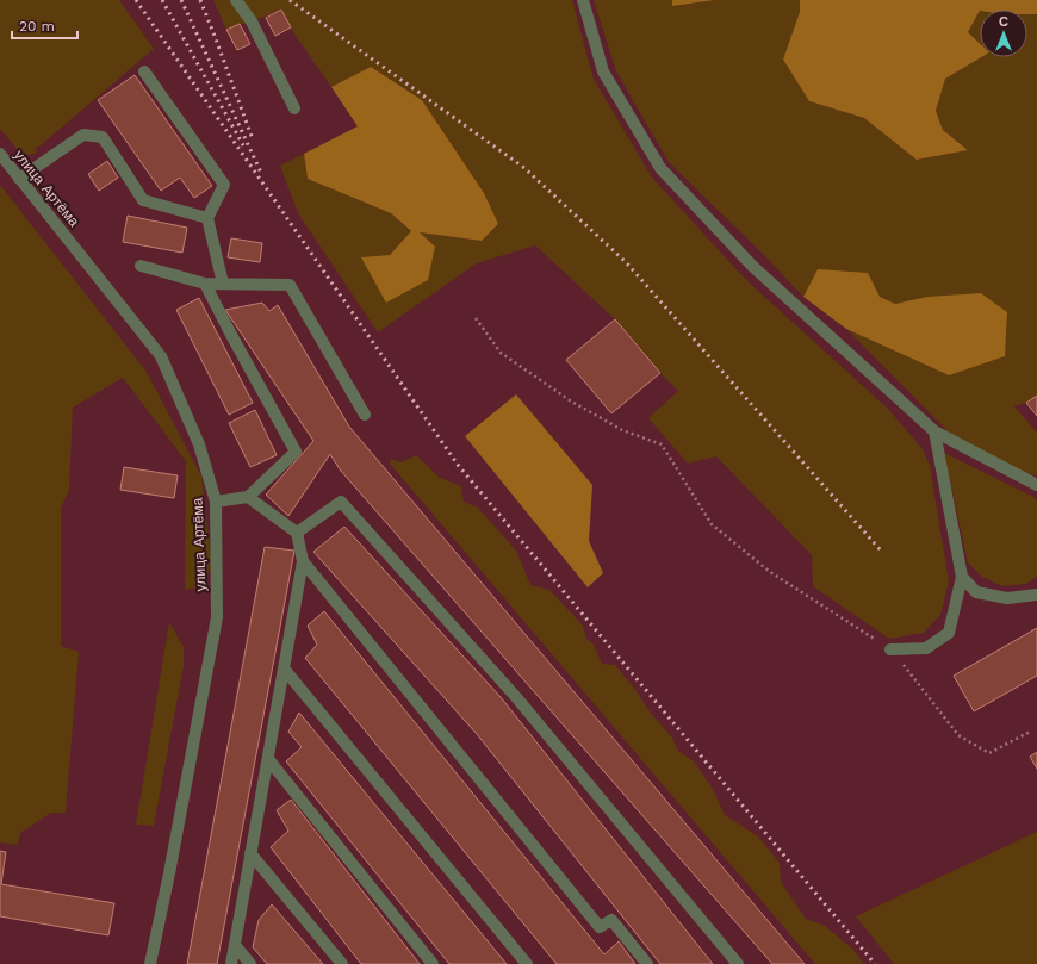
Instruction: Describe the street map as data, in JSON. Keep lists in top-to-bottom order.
{
  "streets": {
    "street": ["улица Артёма"]
  },
  "scale_bar": "20 m",
  "north": "top"
}
